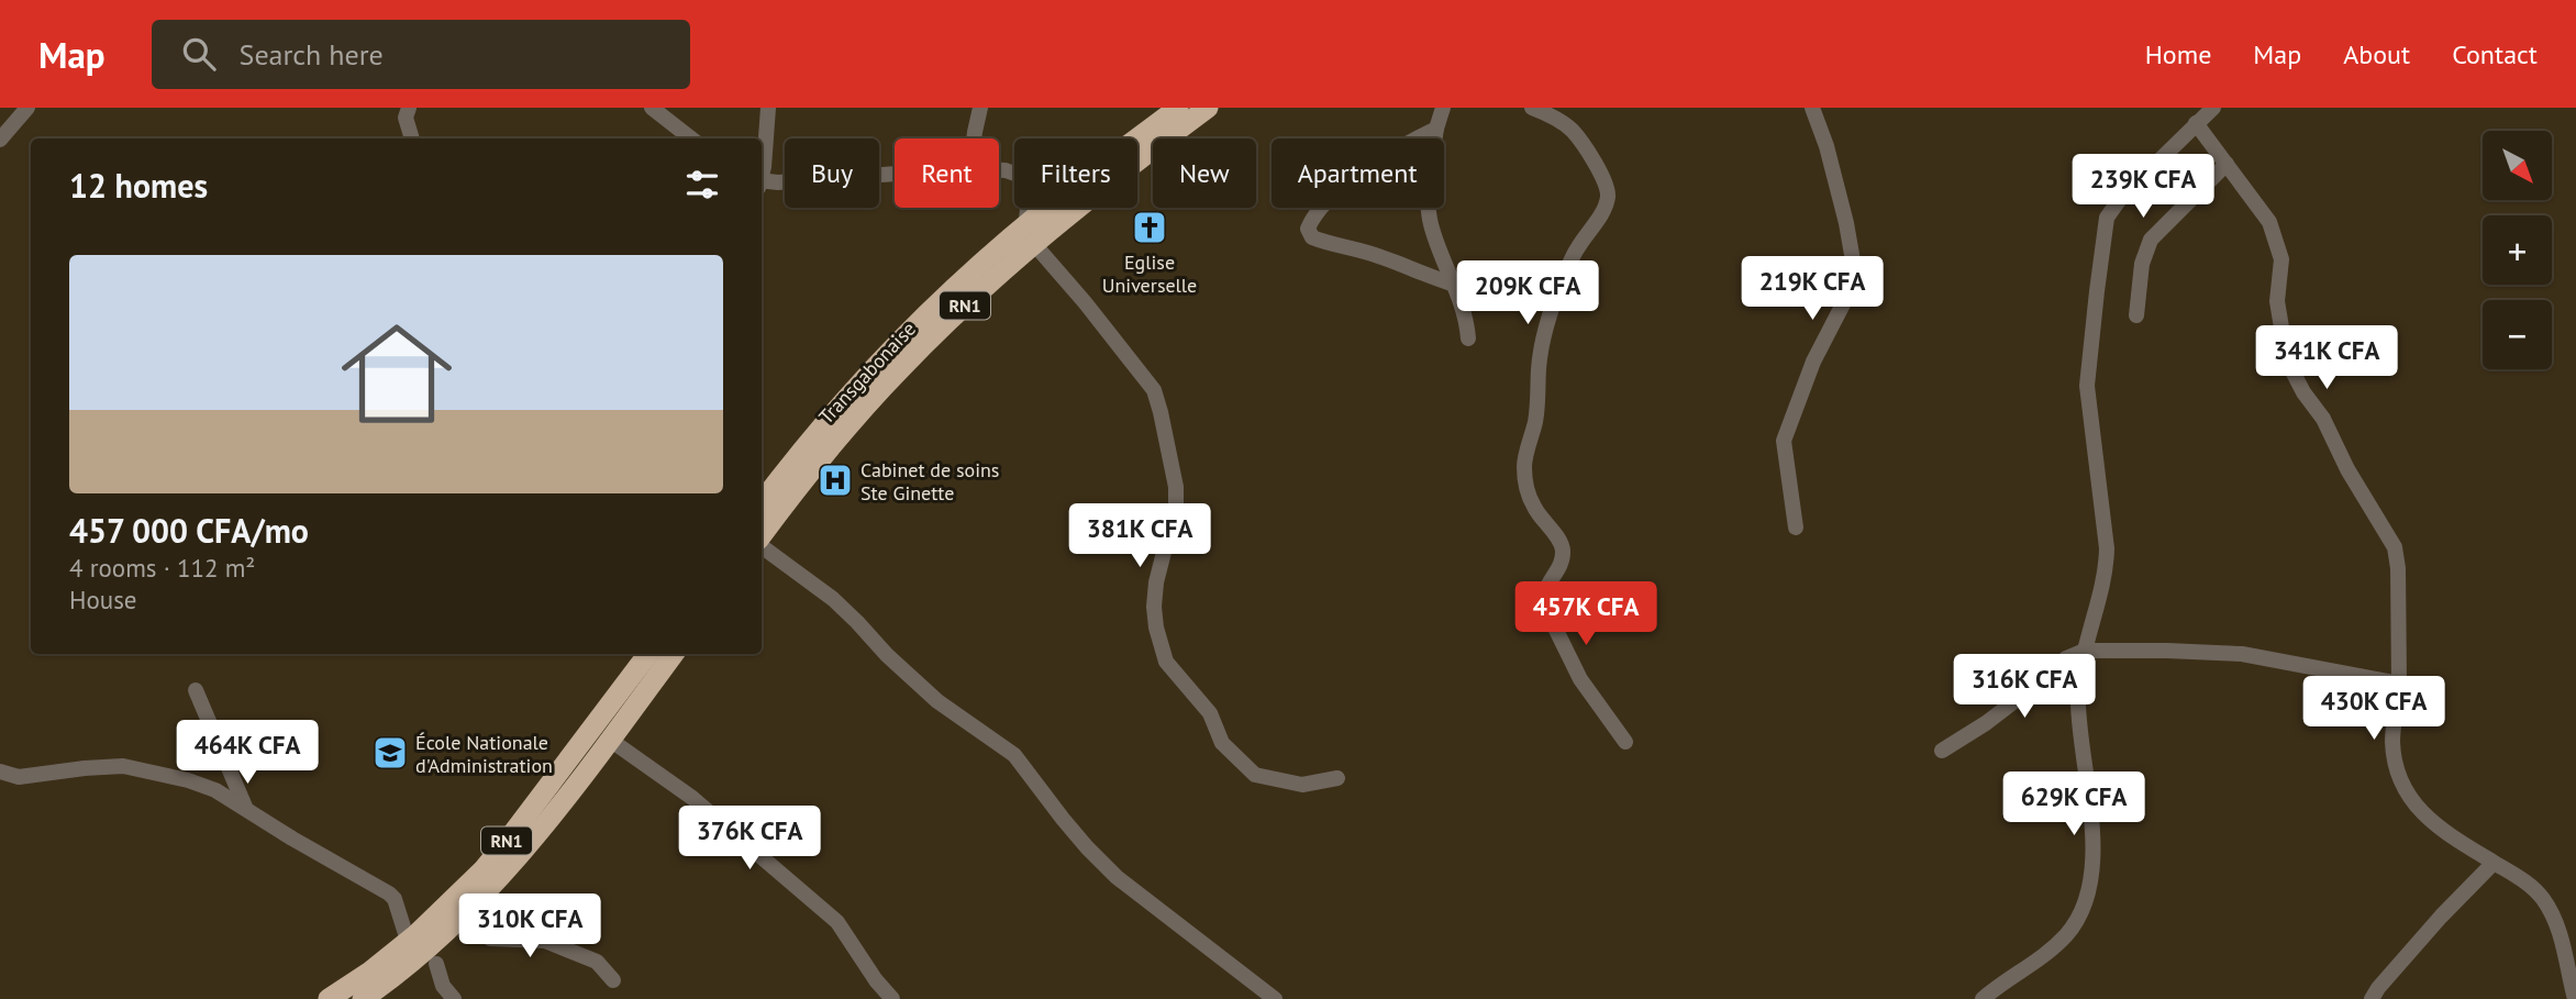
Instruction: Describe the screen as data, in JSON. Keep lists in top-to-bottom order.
{
  "streets": {
    "highway": ["RN1", "Transgabonaise"]
  },
  "places": {
    "church": ["Eglise Universelle"],
    "hospital": ["Cabinet de soins Ste Ginette"],
    "school or university": ["École Nationale d'Administration"]
  },
  "north": "bottom right",
  "page": {
    "header": "Map",
    "search": "Search here",
    "nav": [
      "Home",
      "Map",
      "About",
      "Contact"
    ],
    "map_buttons": ["+", "−"],
    "chip": [
      "Buy",
      "Rent",
      "Filters",
      "New",
      "Apartment"
    ],
    "heading": "12 homes",
    "price": [
      "239K CFA",
      "219K CFA",
      "209K CFA",
      "341K CFA",
      "381K CFA",
      "457K CFA",
      "316K CFA",
      "430K CFA",
      "464K CFA",
      "629K CFA",
      "376K CFA",
      "310K CFA"
    ],
    "list": [
      {
        "name": "457 000 CFA/mo",
        "note": "4 rooms · 112 m² · House"
      }
    ]
  }
}
